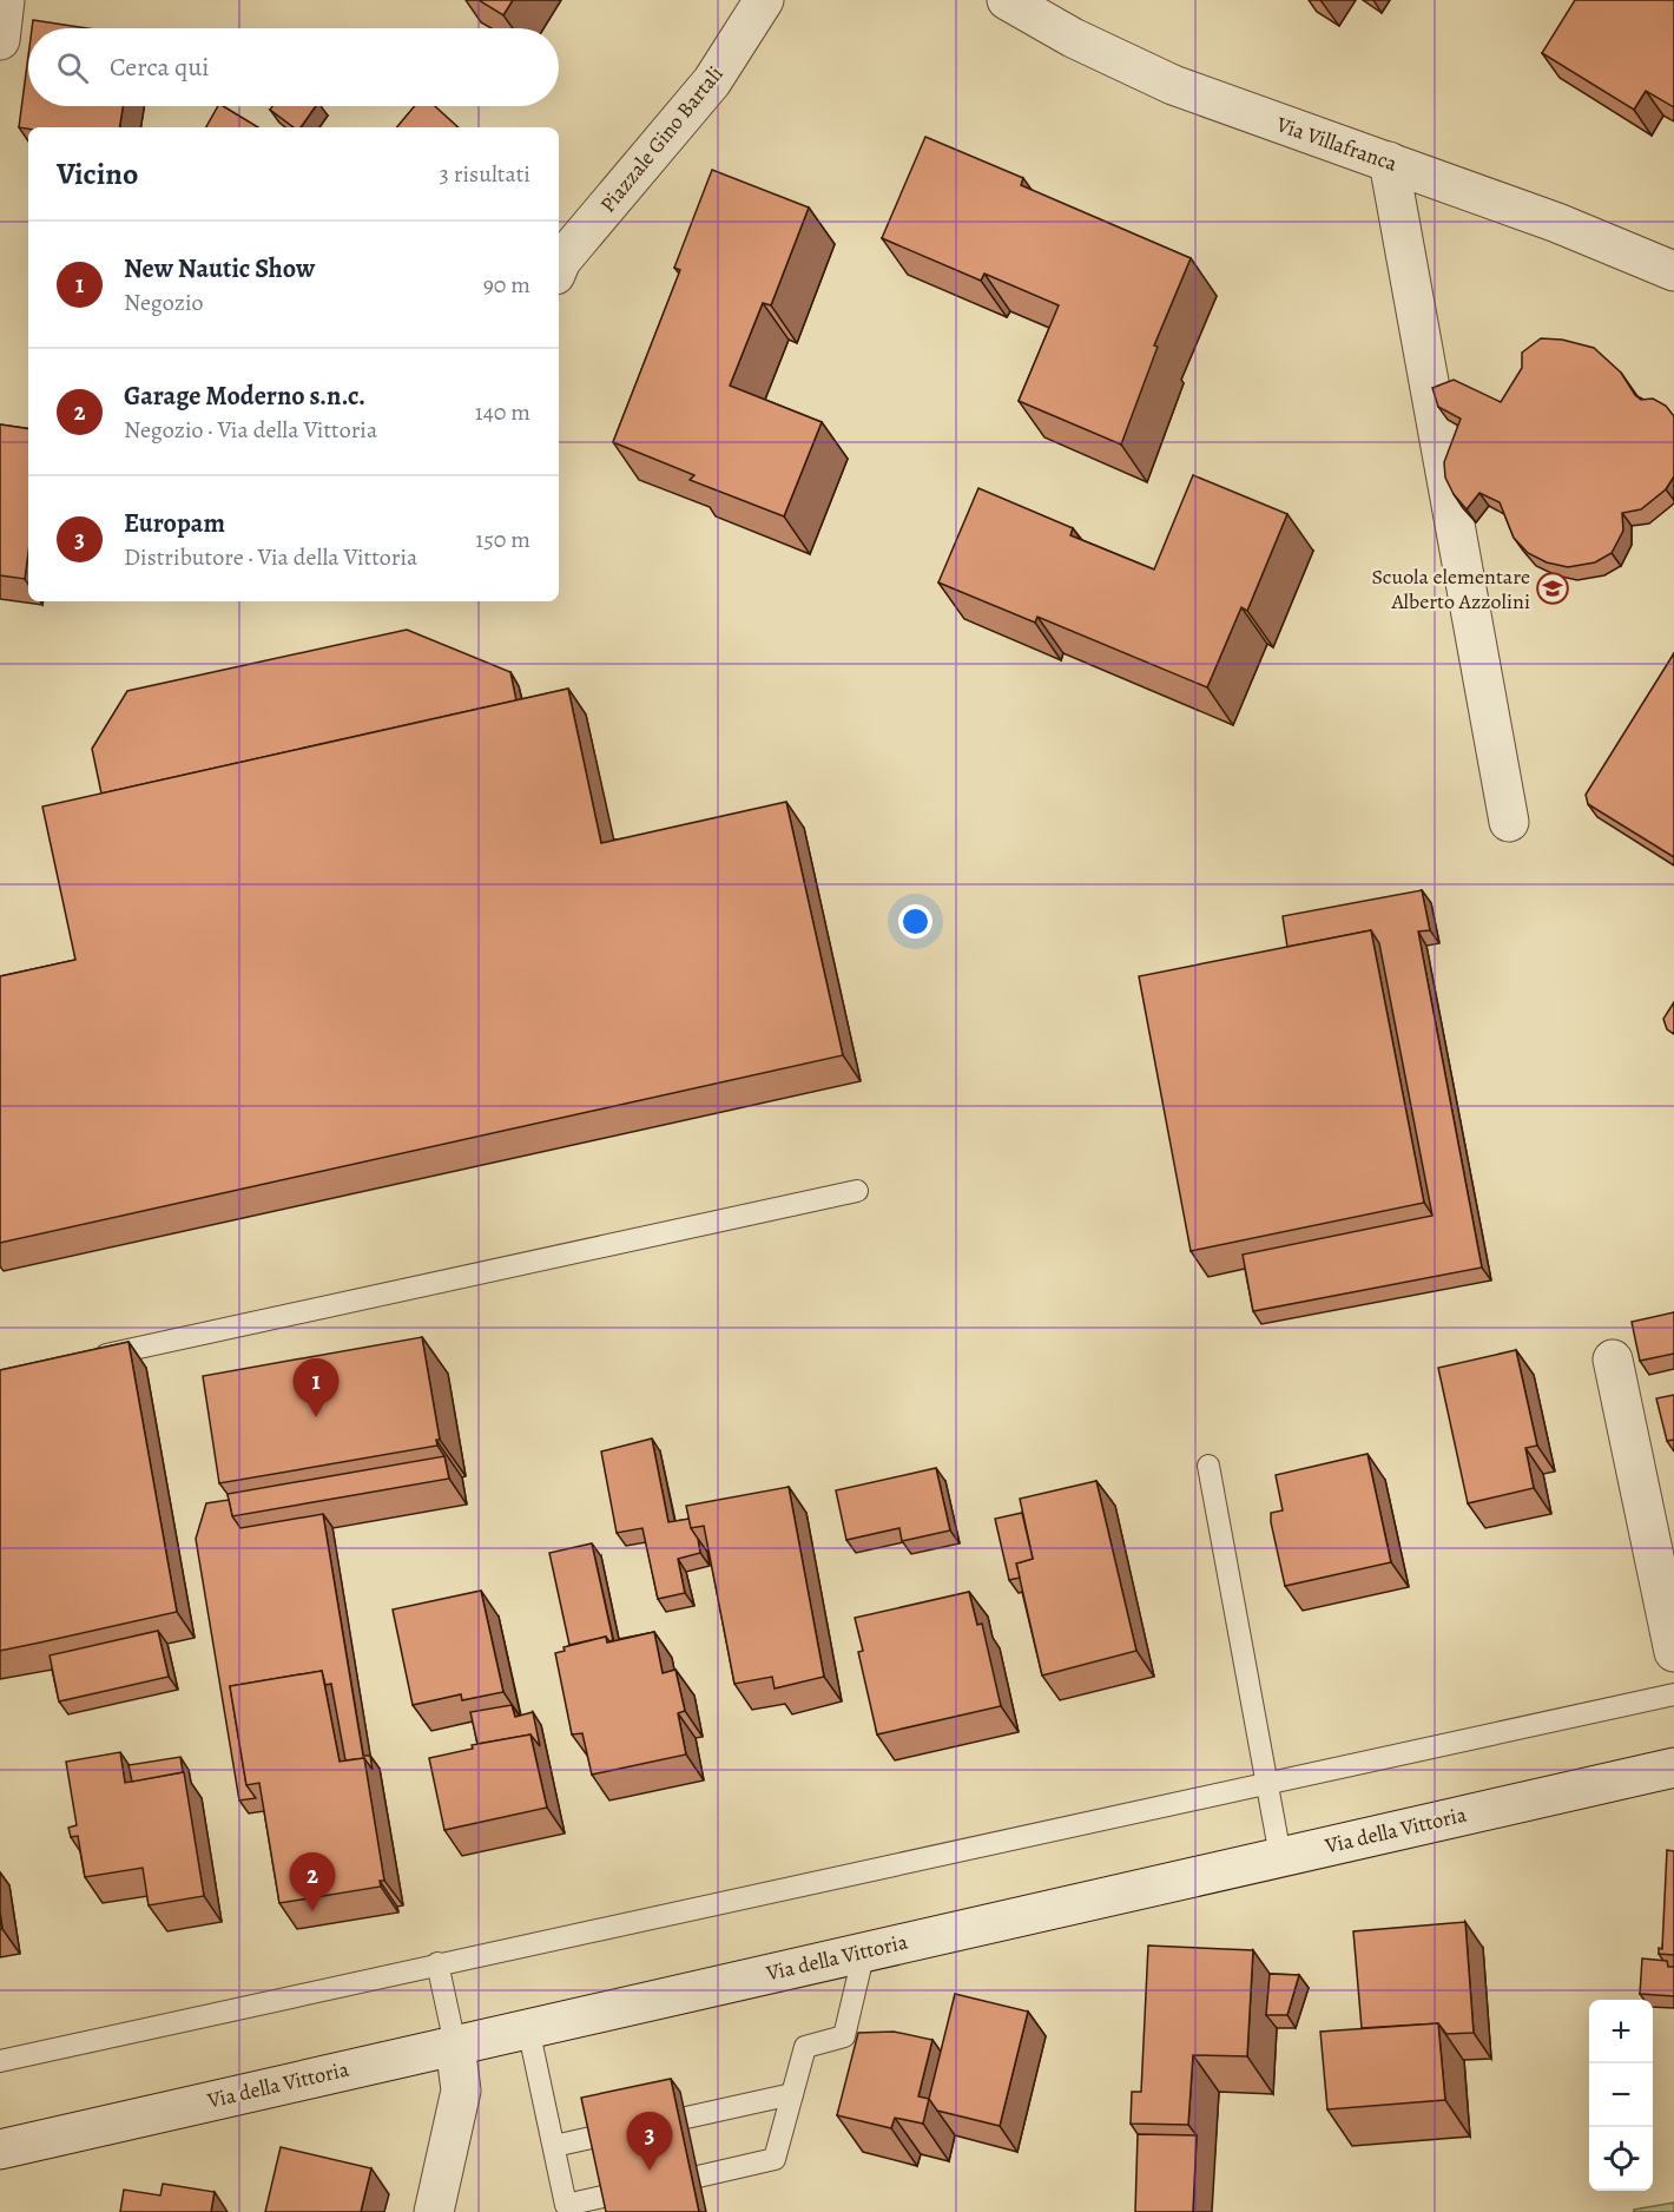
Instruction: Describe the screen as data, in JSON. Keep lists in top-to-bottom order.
{
  "streets": {
    "street": ["Piazzale Gino Bartali", "Via Villafranca", "Via della Vittoria"]
  },
  "places": {
    "school or university": ["Scuola elementare Alberto Azzolini"]
  },
  "page": {
    "search": "Cerca qui",
    "heading": ["Vicino", "3 risultati"],
    "list": [
      {
        "mark": "1",
        "name": "New Nautic Show",
        "note": "Negozio",
        "value": "90 m"
      },
      {
        "mark": "2",
        "name": "Garage Moderno s.n.c.",
        "note": "Negozio · Via della Vittoria",
        "value": "140 m"
      },
      {
        "mark": "3",
        "name": "Europam",
        "note": "Distributore · Via della Vittoria",
        "value": "150 m"
      }
    ],
    "pins": ["1", "2", "3"],
    "map_buttons": ["+", "−"]
  }
}
